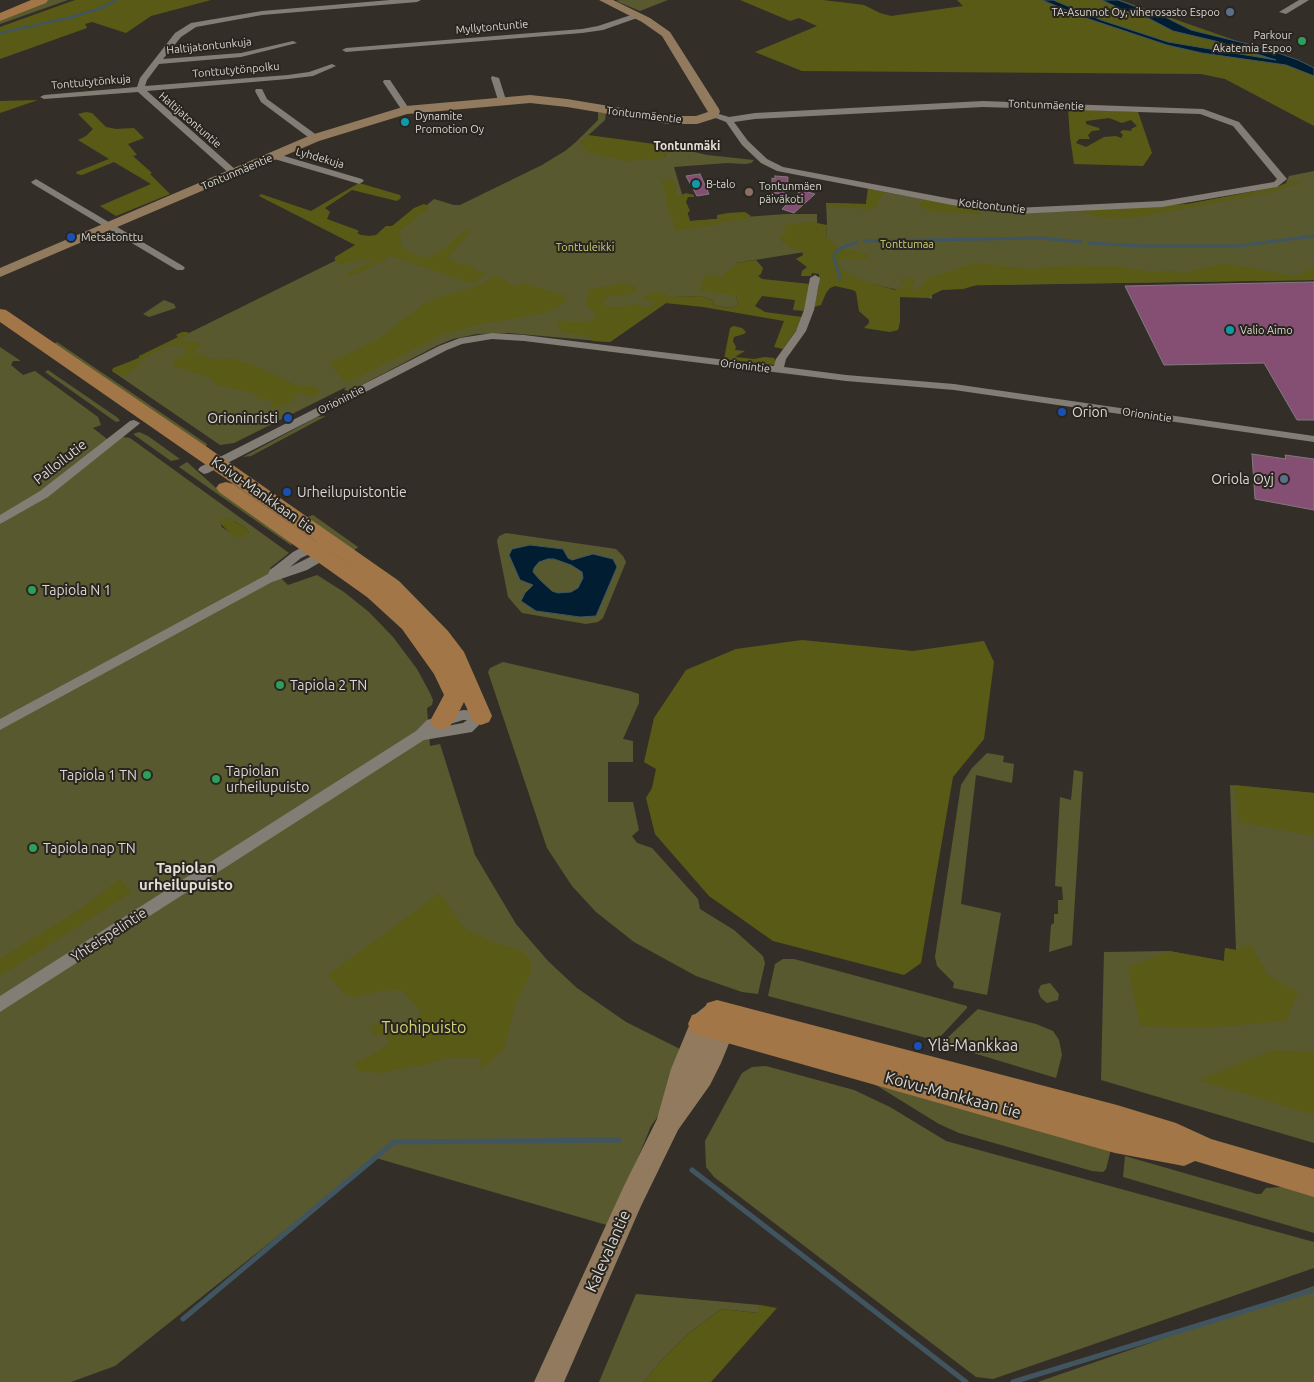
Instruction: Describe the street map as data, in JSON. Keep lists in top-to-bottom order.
{
  "streets": {
    "main road": ["Koivu-Mankkaan tie"],
    "street": [
      "Myllytontuntie",
      "Haltijatontunkuja",
      "Tonttutytönpolku",
      "Tonttutytönkuja",
      "Tontunmäentie",
      "Haltijatontuntie",
      "Lyhdekuja",
      "Kotitontuntie",
      "Orionintie",
      "Palloilutie",
      "Yhteispelintie",
      "Kalevalantie"
    ]
  },
  "crossings": [
    ["Haltijatontunkuja", "Haltijatontuntie"],
    ["Tonttutytönpolku", "Tonttutytönkuja"],
    ["Tonttutytönpolku", "Haltijatontuntie"],
    ["Tonttutytönkuja", "Haltijatontuntie"],
    ["Tontunmäentie", "Haltijatontuntie"],
    ["Tontunmäentie", "Lyhdekuja"],
    ["Tontunmäentie", "Kotitontuntie"],
    ["Orionintie", "Koivu-Mankkaan tie"],
    ["Palloilutie", "Koivu-Mankkaan tie"],
    ["Koivu-Mankkaan tie", "Yhteispelintie"],
    ["Koivu-Mankkaan tie", "Kalevalantie"]
  ],
  "districts": ["Tontunmäki", "Tapiolan urheilupuisto"],
  "parks": ["Tonttumaa", "Tonttuleikki", "Tuohipuisto"],
  "places": [
    "TA-Asunnot Oy, viherosasto Espoo",
    "Parkour Akatemia Espoo",
    "Dynamite Promotion Oy",
    "B-talo",
    "Tontunmäen päiväkoti",
    "Metsätonttu",
    "Valio Aimo",
    "Orion",
    "Orioninristi",
    "Oriola Oyj",
    "Urheilupuistontie",
    "Tapiola N 1",
    "Tapiola 2 TN",
    "Tapiola 1 TN",
    "Tapiolan urheilupuisto",
    "Tapiola nap TN",
    "Ylä-Mankkaa"
  ]
}
